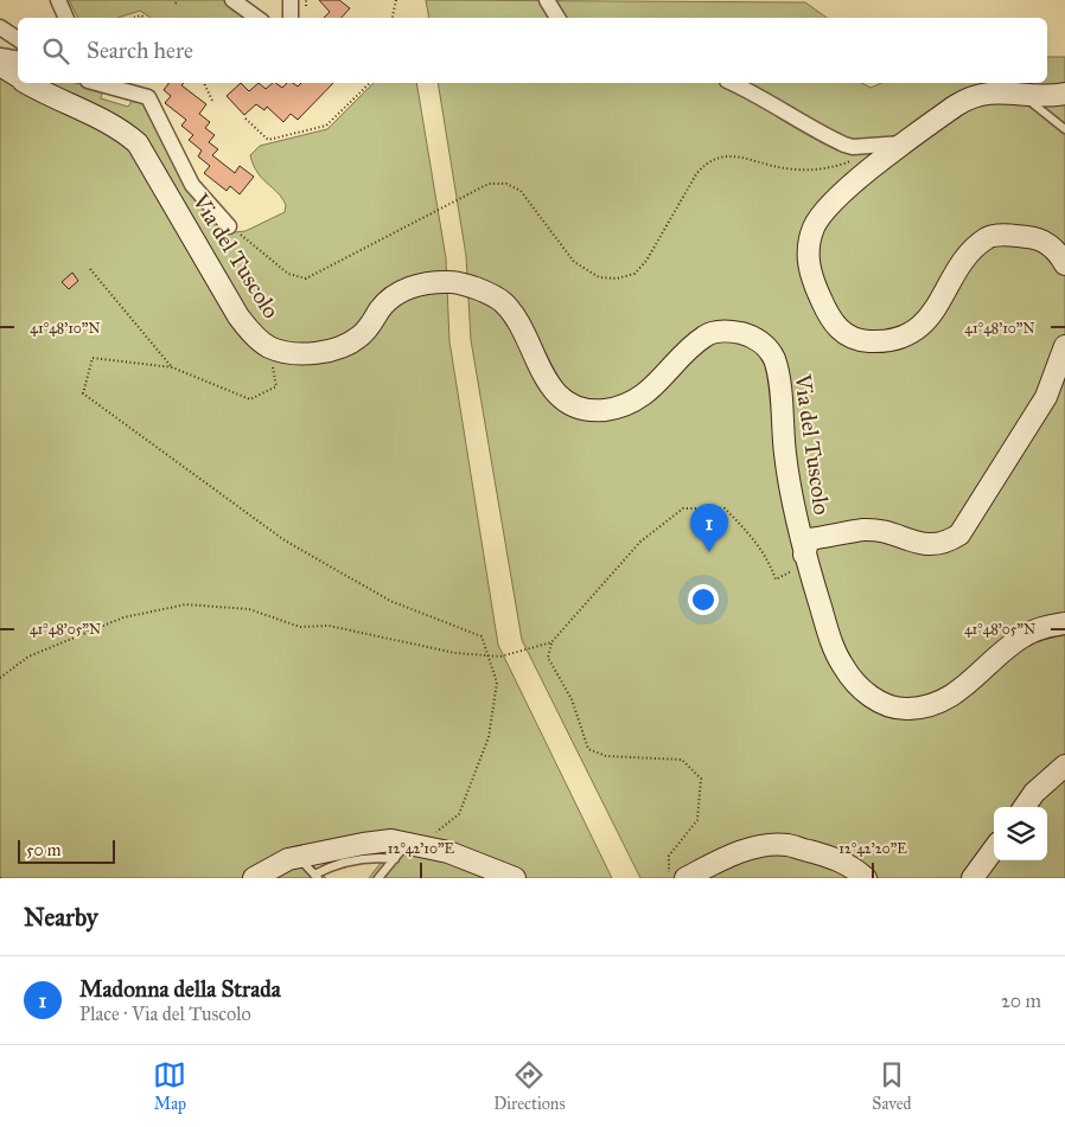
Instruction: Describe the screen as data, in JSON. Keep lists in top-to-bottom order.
{
  "streets": {
    "street": ["Via del Tuscolo"]
  },
  "scale_bar": "50 m",
  "page": {
    "search": "Search here",
    "pins": "1",
    "scale": "50 m",
    "heading": "Nearby",
    "list": [
      {
        "mark": "1",
        "name": "Madonna della Strada",
        "note": "Place · Via del Tuscolo",
        "value": "20 m"
      }
    ],
    "nav": ["Map", "Directions", "Saved"]
  },
  "coordinates": [
    "41°48'10\"N",
    "41°48'05\"N",
    "12°42'10\"E",
    "12°42'20\"E"
  ]
}
